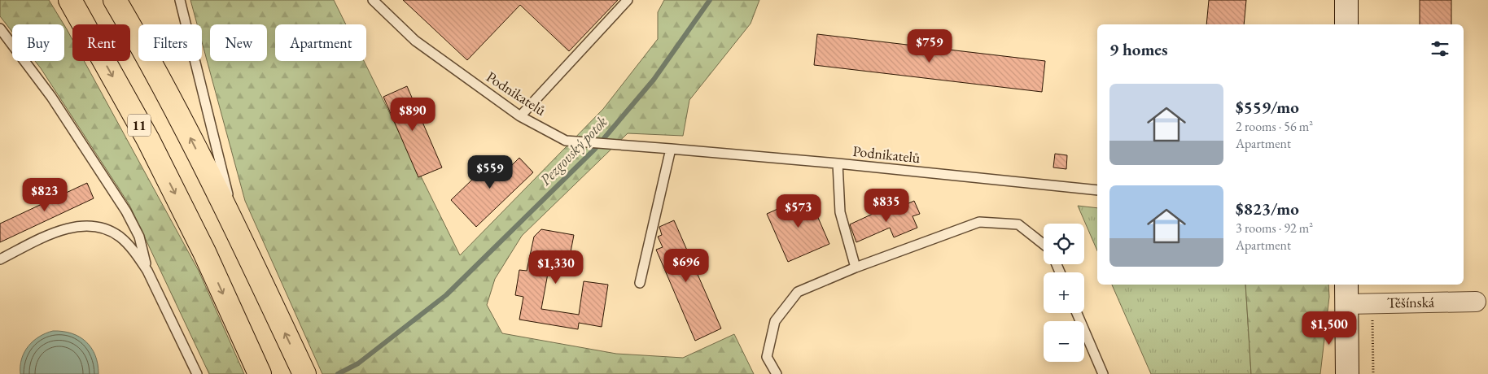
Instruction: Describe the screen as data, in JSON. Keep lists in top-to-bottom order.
{
  "streets": {
    "highway": ["11"],
    "main road": ["Těšínská"],
    "lane": ["Podnikatelů"]
  },
  "water": ["Pezgovský potok"],
  "page": {
    "chip": [
      "Buy",
      "Rent",
      "Filters",
      "New",
      "Apartment"
    ],
    "heading": "9 homes",
    "price": [
      "$759",
      "$890",
      "$559",
      "$823",
      "$835",
      "$573",
      "$696",
      "$1,330",
      "$1,500"
    ],
    "list": [
      {
        "name": "$559/mo",
        "note": "2 rooms · 56 m² · Apartment"
      },
      {
        "name": "$823/mo",
        "note": "3 rooms · 92 m² · Apartment"
      }
    ],
    "map_buttons": ["+", "−"]
  }
}
